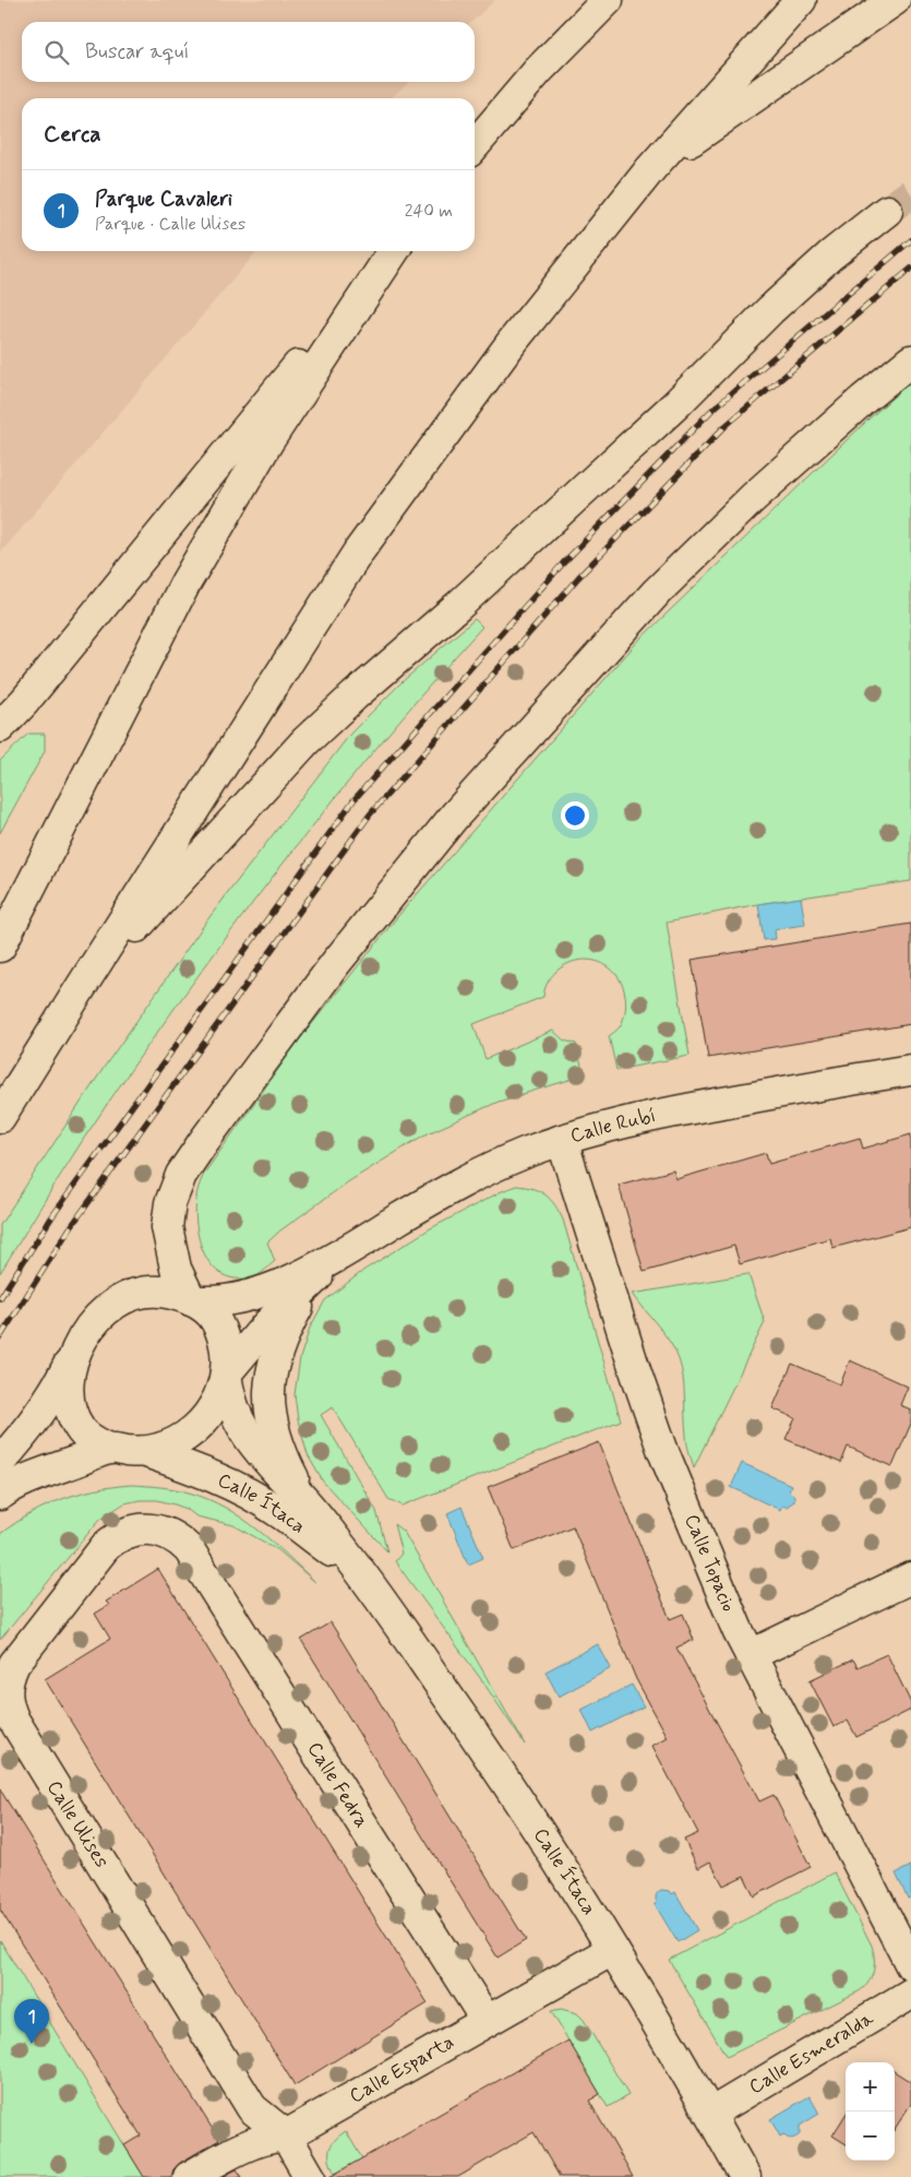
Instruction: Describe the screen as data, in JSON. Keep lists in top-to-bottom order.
{
  "streets": {
    "street": [
      "Calle Rubí",
      "Calle Ítaca",
      "Calle Topacio",
      "Calle Fedra",
      "Calle Ulises",
      "Calle Esmeralda",
      "Calle Esparta"
    ]
  },
  "crossings": [
    ["Calle Rubí", "Calle Ítaca"],
    ["Calle Rubí", "Calle Topacio"],
    ["Calle Ítaca", "Calle Esmeralda"],
    ["Calle Ítaca", "Calle Esparta"],
    ["Calle Fedra", "Calle Ulises"],
    ["Calle Fedra", "Calle Esparta"],
    ["Calle Ulises", "Calle Esparta"]
  ],
  "page": {
    "search": "Buscar aquí",
    "heading": "Cerca",
    "list": [
      {
        "mark": "1",
        "name": "Parque Cavaleri",
        "note": "Parque · Calle Ulises",
        "value": "240 m"
      }
    ],
    "pins": "1",
    "map_buttons": ["+", "−"]
  }
}
